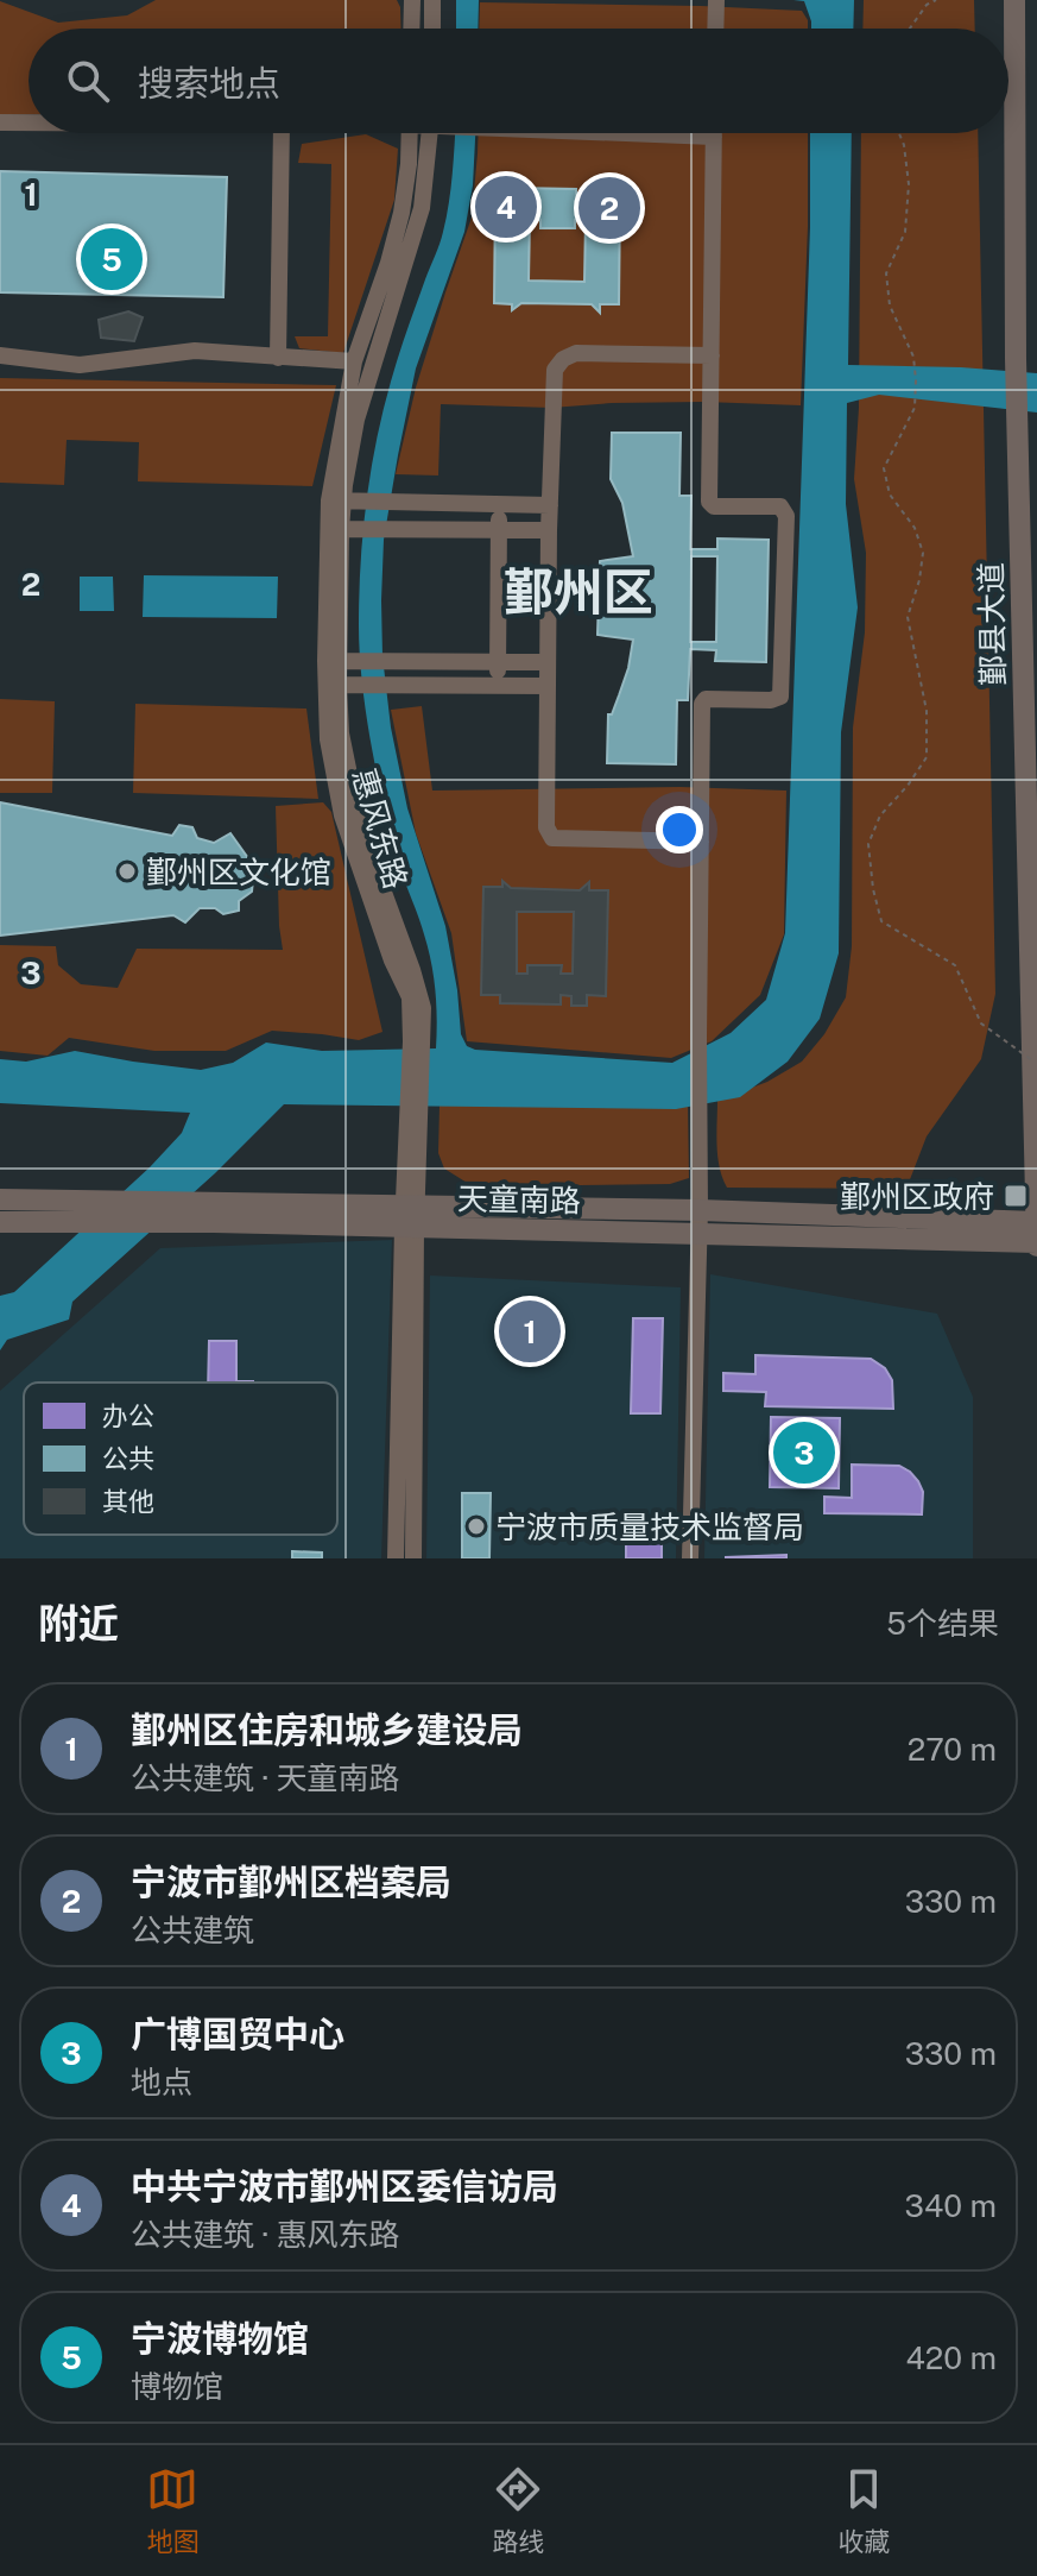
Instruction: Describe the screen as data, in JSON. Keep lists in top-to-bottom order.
{
  "streets": {
    "main road": ["鄞县大道", "天童南路"],
    "street": ["惠风东路"]
  },
  "crossings": [
    ["鄞县大道", "天童南路"],
    ["惠风东路", "天童南路"]
  ],
  "districts": ["鄞州区"],
  "places": {
    "other": ["鄞州区文化馆", "宁波市质量技术监督局"],
    "transit": ["鄞州区政府"]
  },
  "legend": ["办公", "公共", "其他"],
  "page": {
    "search": "搜索地点",
    "pins": [
      "4",
      "2",
      "5",
      "1",
      "3"
    ],
    "heading": ["附近", "5个结果"],
    "list": [
      {
        "mark": "1",
        "name": "鄞州区住房和城乡建设局",
        "note": "公共建筑 · 天童南路",
        "value": "270 m"
      },
      {
        "mark": "2",
        "name": "宁波市鄞州区档案局",
        "note": "公共建筑",
        "value": "330 m"
      },
      {
        "mark": "3",
        "name": "广博国贸中心",
        "note": "地点",
        "value": "330 m"
      },
      {
        "mark": "4",
        "name": "中共宁波市鄞州区委信访局",
        "note": "公共建筑 · 惠风东路",
        "value": "340 m"
      },
      {
        "mark": "5",
        "name": "宁波博物馆",
        "note": "博物馆",
        "value": "420 m"
      }
    ],
    "nav": ["地图", "路线", "收藏"]
  },
  "grid": {
    "rows": ["1", "2", "3"]
  }
}
